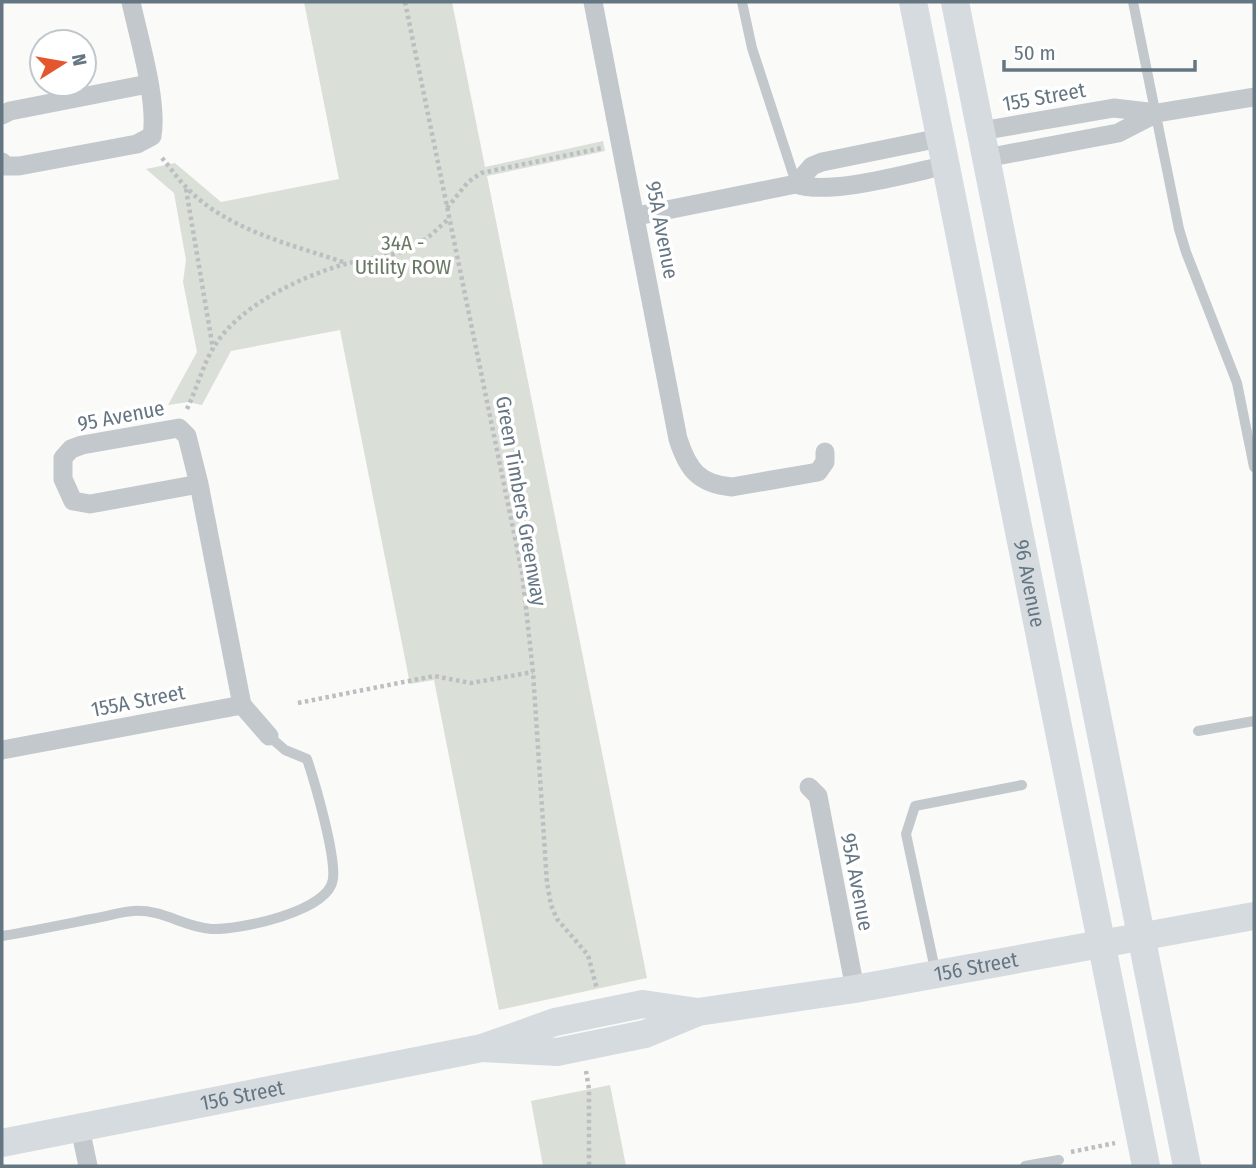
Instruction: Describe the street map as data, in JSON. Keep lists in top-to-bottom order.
{
  "streets": {
    "main road": ["96 Avenue", "156 Street"],
    "street": [
      "155 Street",
      "95A Avenue",
      "95 Avenue",
      "155A Street"
    ],
    "path": ["Green Timbers Greenway"]
  },
  "crossings": [
    ["155 Street", "96 Avenue"],
    ["95A Avenue", "156 Street"],
    ["95 Avenue", "155A Street"],
    ["96 Avenue", "156 Street"]
  ],
  "parks": ["34A - Utility ROW"],
  "scale_bar": "50 m",
  "north": "right"
}
